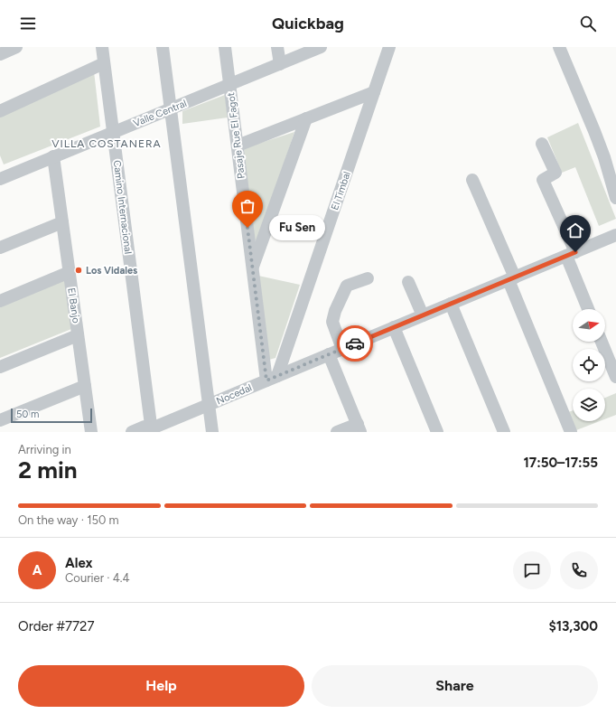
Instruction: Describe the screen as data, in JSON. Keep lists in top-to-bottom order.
{
  "streets": {
    "street": [
      "Valle Central",
      "Pasaje Rue El Fagot",
      "El Timbal",
      "Camino Internacional",
      "El Banjo",
      "Nocedal"
    ]
  },
  "crossings": [
    ["Valle Central", "Pasaje Rue El Fagot"],
    ["Valle Central", "Camino Internacional"],
    ["Valle Central", "El Banjo"],
    ["Pasaje Rue El Fagot", "El Timbal"],
    ["Pasaje Rue El Fagot", "Nocedal"],
    ["El Timbal", "Nocedal"],
    ["Camino Internacional", "Nocedal"]
  ],
  "districts": ["VILLA COSTANERA"],
  "places": ["Fu Sen", "Los Vidales"],
  "scale_bar": "50 m",
  "north": "right",
  "page": {
    "header": "Quickbag",
    "bubble": "Fu Sen",
    "scale": "50 m",
    "heading": ["2 min", "Arriving in", "17:50–17:55"],
    "panel": [
      "Alex",
      "Courier · 4.4",
      "Order #7727",
      "$13,300"
    ],
    "bar": "On the way · 150 m",
    "round": "A",
    "buttons": ["Help", "Share"]
  }
}
